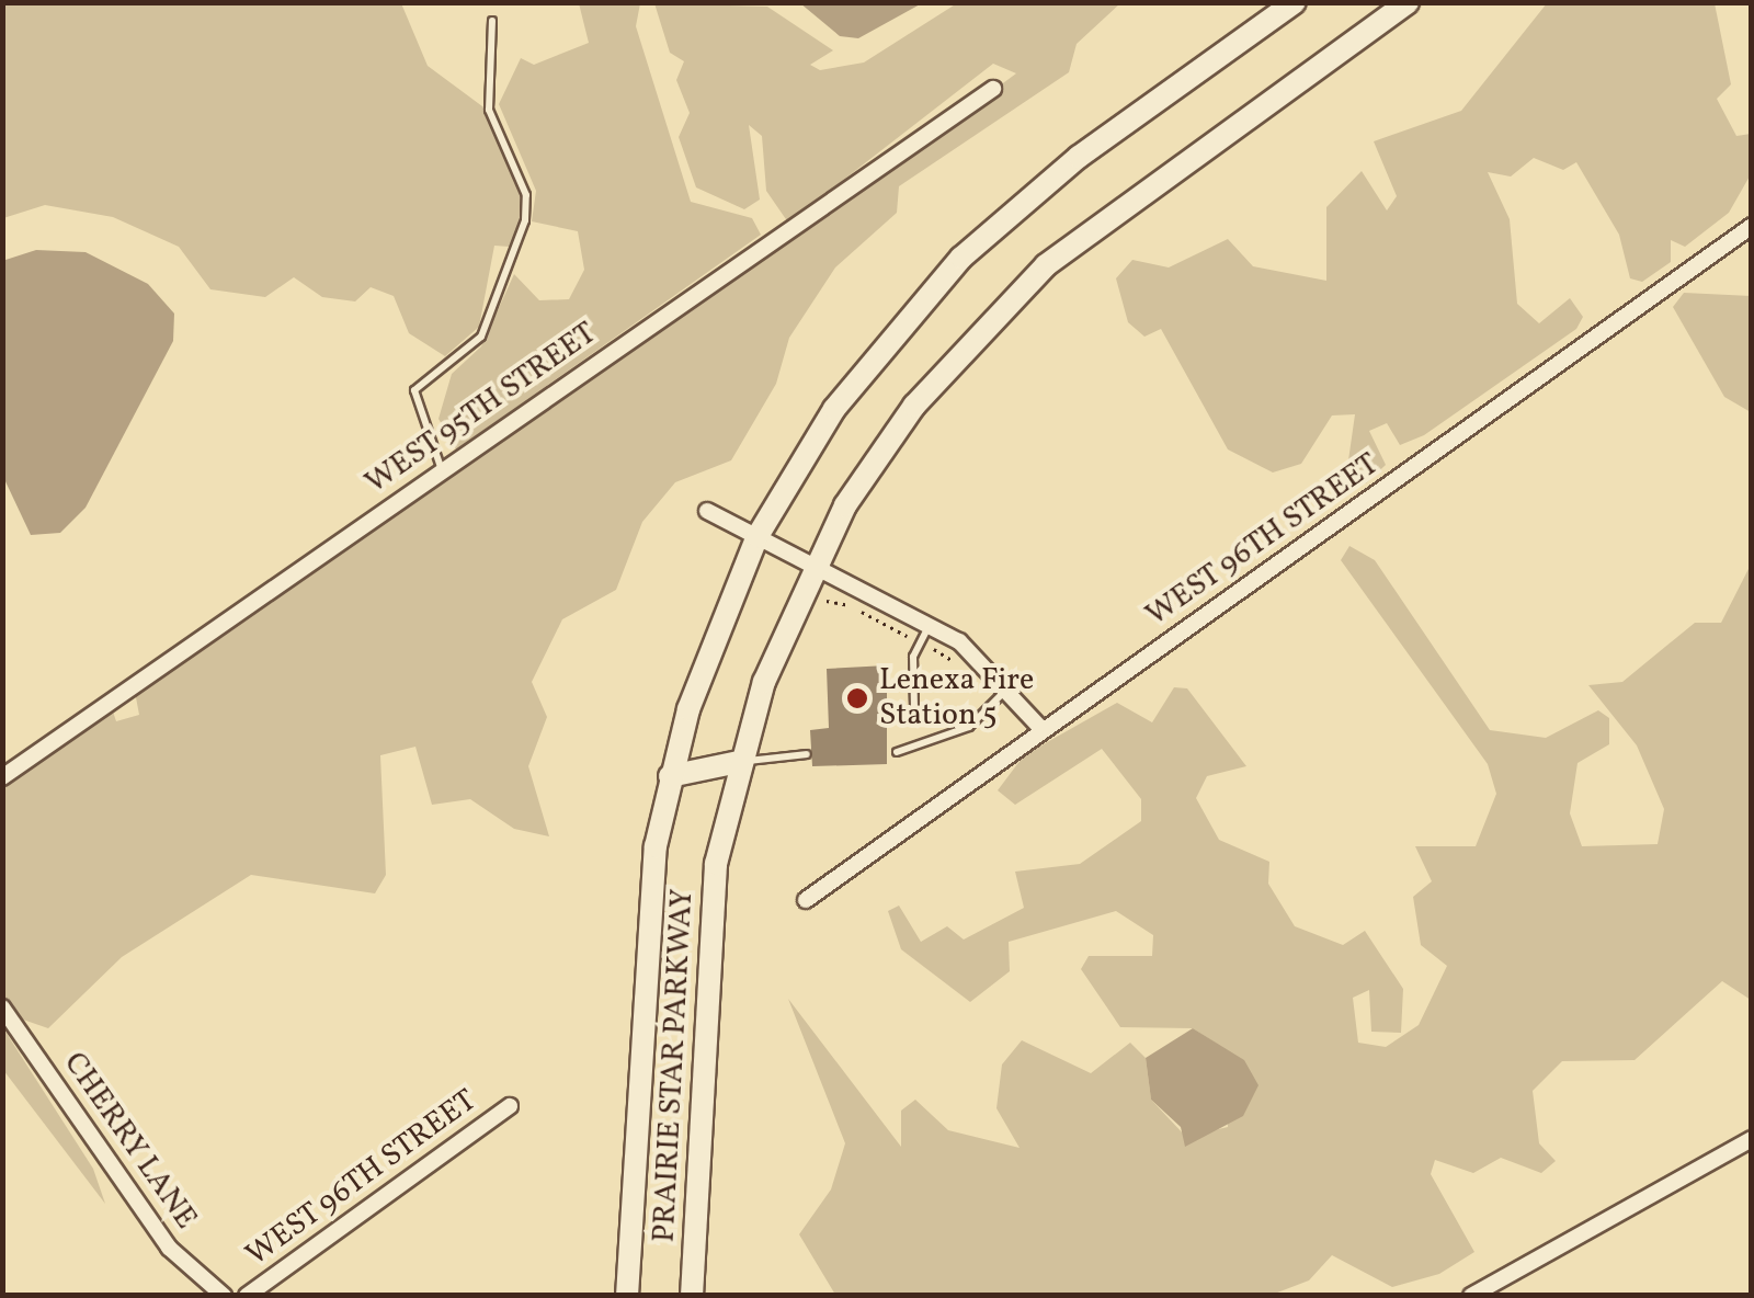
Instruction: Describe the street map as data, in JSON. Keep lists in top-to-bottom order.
{
  "streets": {
    "main road": ["PRAIRIE STAR PARKWAY"],
    "street": ["WEST 95TH STREET", "WEST 96TH STREET", "CHERRY LANE"]
  },
  "places": ["Lenexa Fire Station 5"]
}
